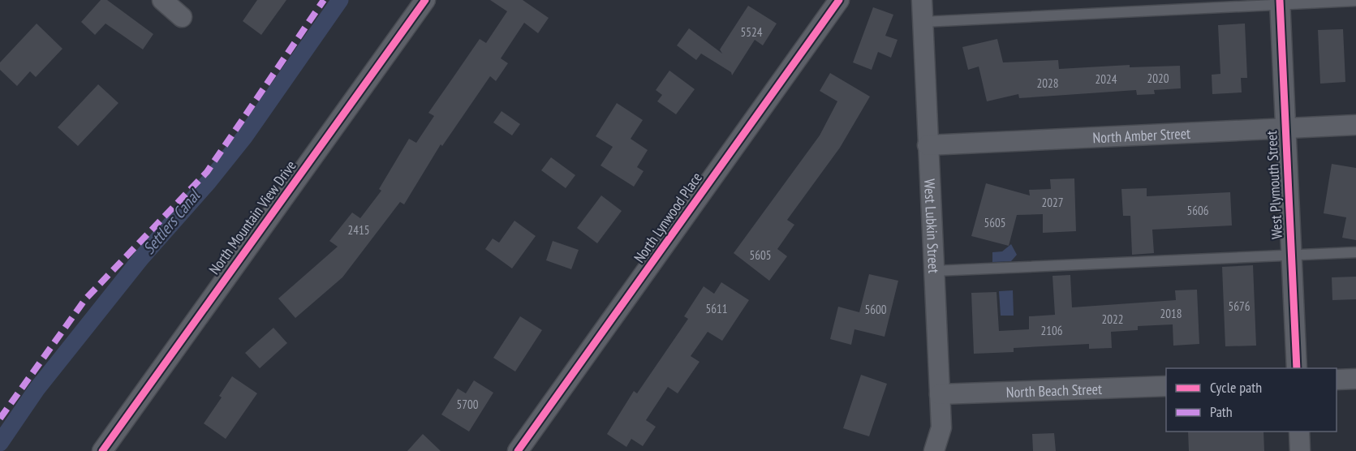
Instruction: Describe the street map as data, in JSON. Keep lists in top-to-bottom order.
{
  "streets": {
    "street": [
      "North Amber Street",
      "West Plymouth Street",
      "North Mountain View Drive",
      "North Lynwood Place",
      "West Lubkin Street",
      "North Beach Street"
    ]
  },
  "crossings": [
    ["North Amber Street", "West Plymouth Street"],
    ["North Amber Street", "West Lubkin Street"],
    ["West Lubkin Street", "North Beach Street"]
  ],
  "water": ["Settlers Canal"],
  "house_numbers": [
    "5524",
    "2020",
    "2024",
    "2028",
    "2027",
    "5606",
    "5605",
    "2415",
    "5605",
    "5676",
    "5611",
    "5600",
    "2018",
    "2022",
    "2106",
    "5700"
  ],
  "legend": ["Cycle path", "Path"]
}
